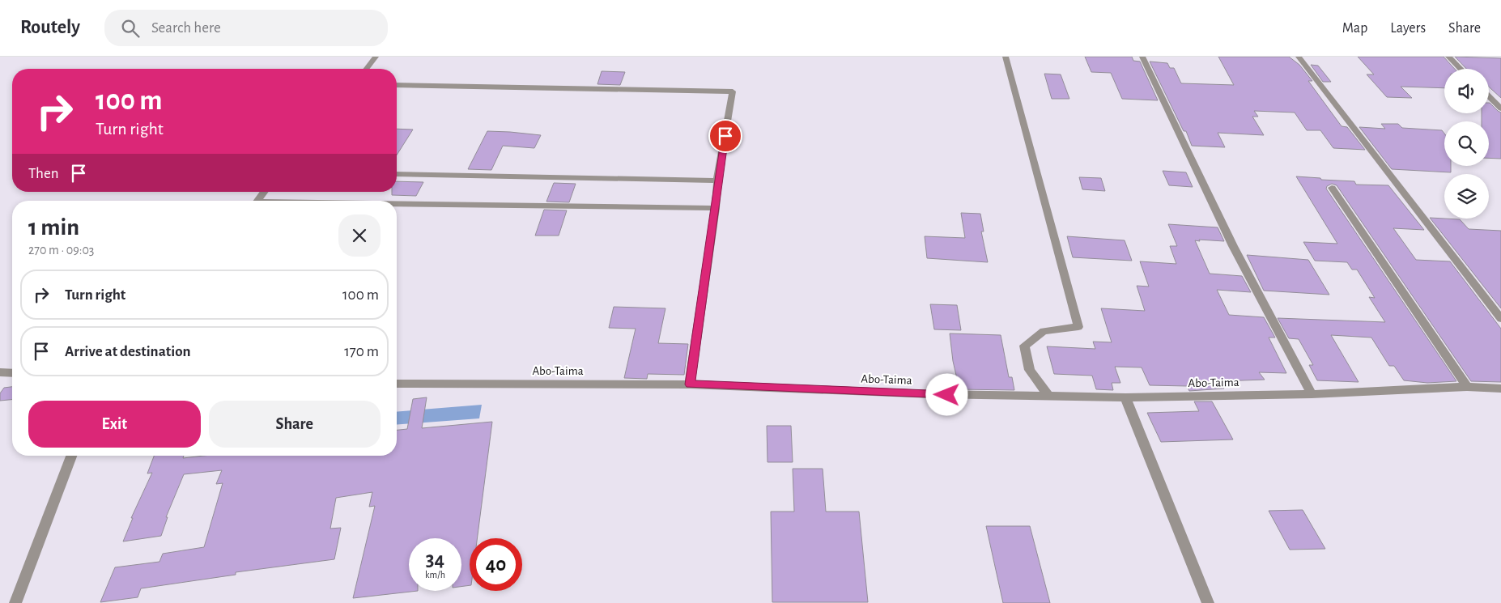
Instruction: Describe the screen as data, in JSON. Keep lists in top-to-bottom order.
{
  "streets": {
    "street": ["Abo-Taima"]
  },
  "page": {
    "header": "Routely",
    "search": "Search here",
    "nav": ["Map", "Layers", "Share"],
    "turn": ["100 m", "Turn right"],
    "then": "Then",
    "heading": ["1 min", "270 m · 09:03"],
    "list": [
      {
        "name": "Turn right",
        "value": "100 m"
      },
      {
        "name": "Arrive at destination",
        "value": "170 m"
      }
    ],
    "buttons": ["Exit", "Share"],
    "speed": "34 km/h",
    "limit": "40"
  }
}
